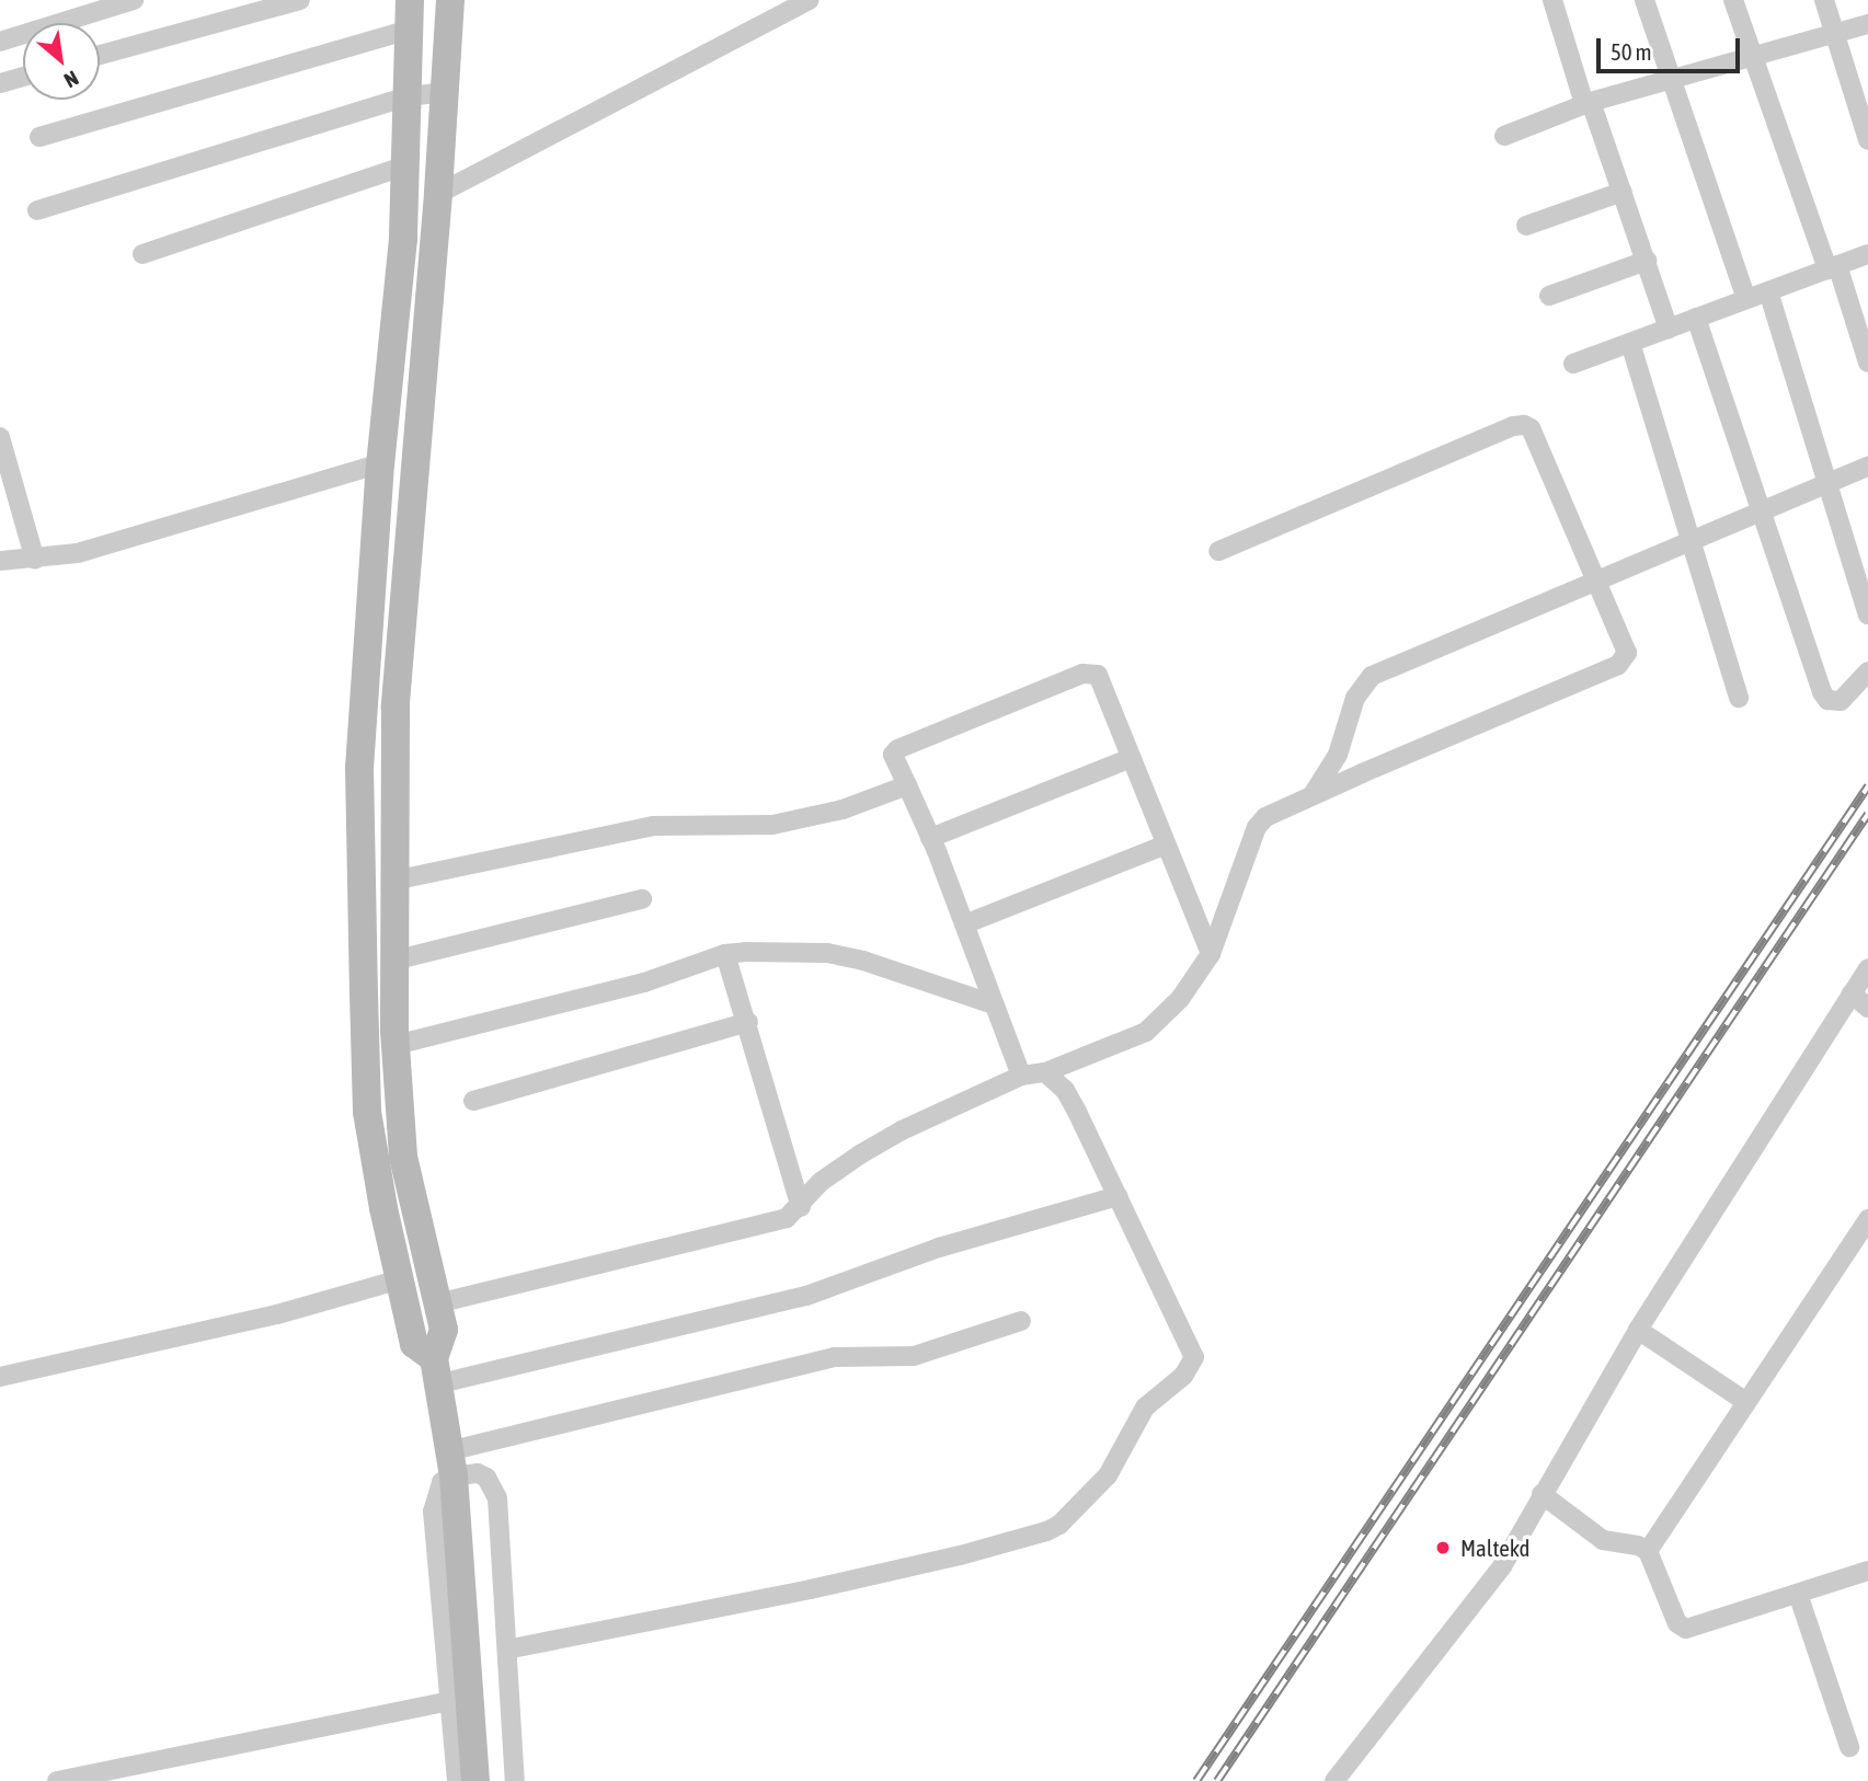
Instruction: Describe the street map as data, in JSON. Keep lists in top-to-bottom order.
{
  "places": ["Maltekd"],
  "scale_bar": "50 m",
  "north": "bottom right"
}
